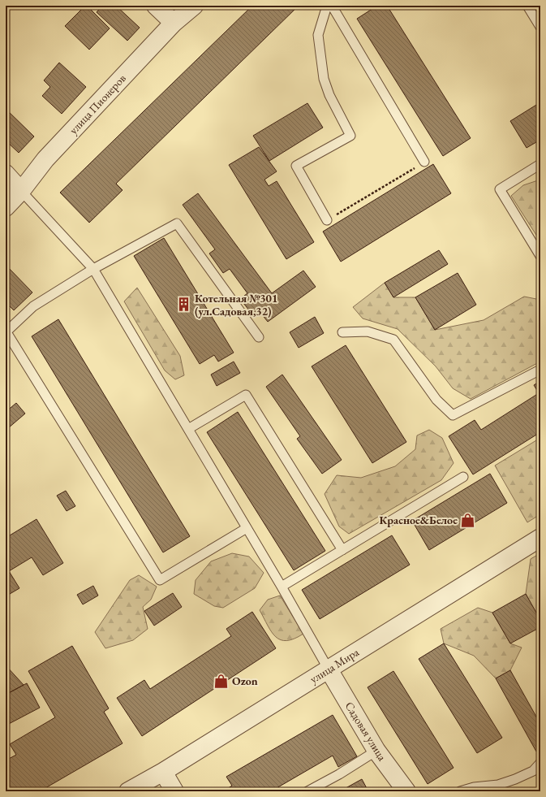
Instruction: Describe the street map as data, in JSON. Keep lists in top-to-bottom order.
{
  "streets": {
    "street": ["улица Пионеров", "улица Мира", "Садовая улица"]
  },
  "crossings": [
    ["улица Мира", "Садовая улица"]
  ],
  "places": {
    "building": ["Котельная №301 (ул.Садовая,32)"],
    "shop": ["Красное&Белое", "Ozon"]
  }
}
